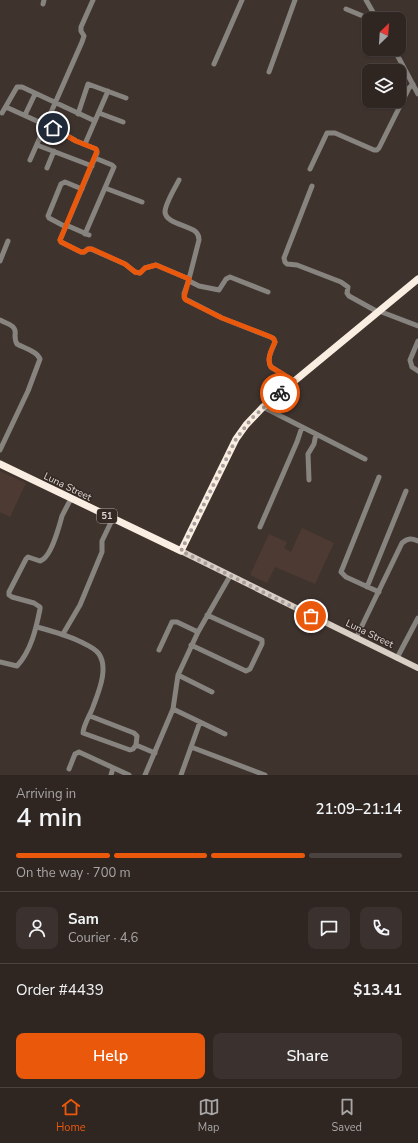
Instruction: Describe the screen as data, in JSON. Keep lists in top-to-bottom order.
{
  "streets": {
    "highway": ["Luna Street", "51"]
  },
  "north": "top right",
  "page": {
    "heading": ["4 min", "Arriving in", "21:09–21:14"],
    "panel": [
      "Sam",
      "Courier · 4.6",
      "Order #4439",
      "$13.41"
    ],
    "bar": "On the way · 700 m",
    "buttons": ["Help", "Share"],
    "tabs": ["Home", "Map", "Saved"]
  }
}
